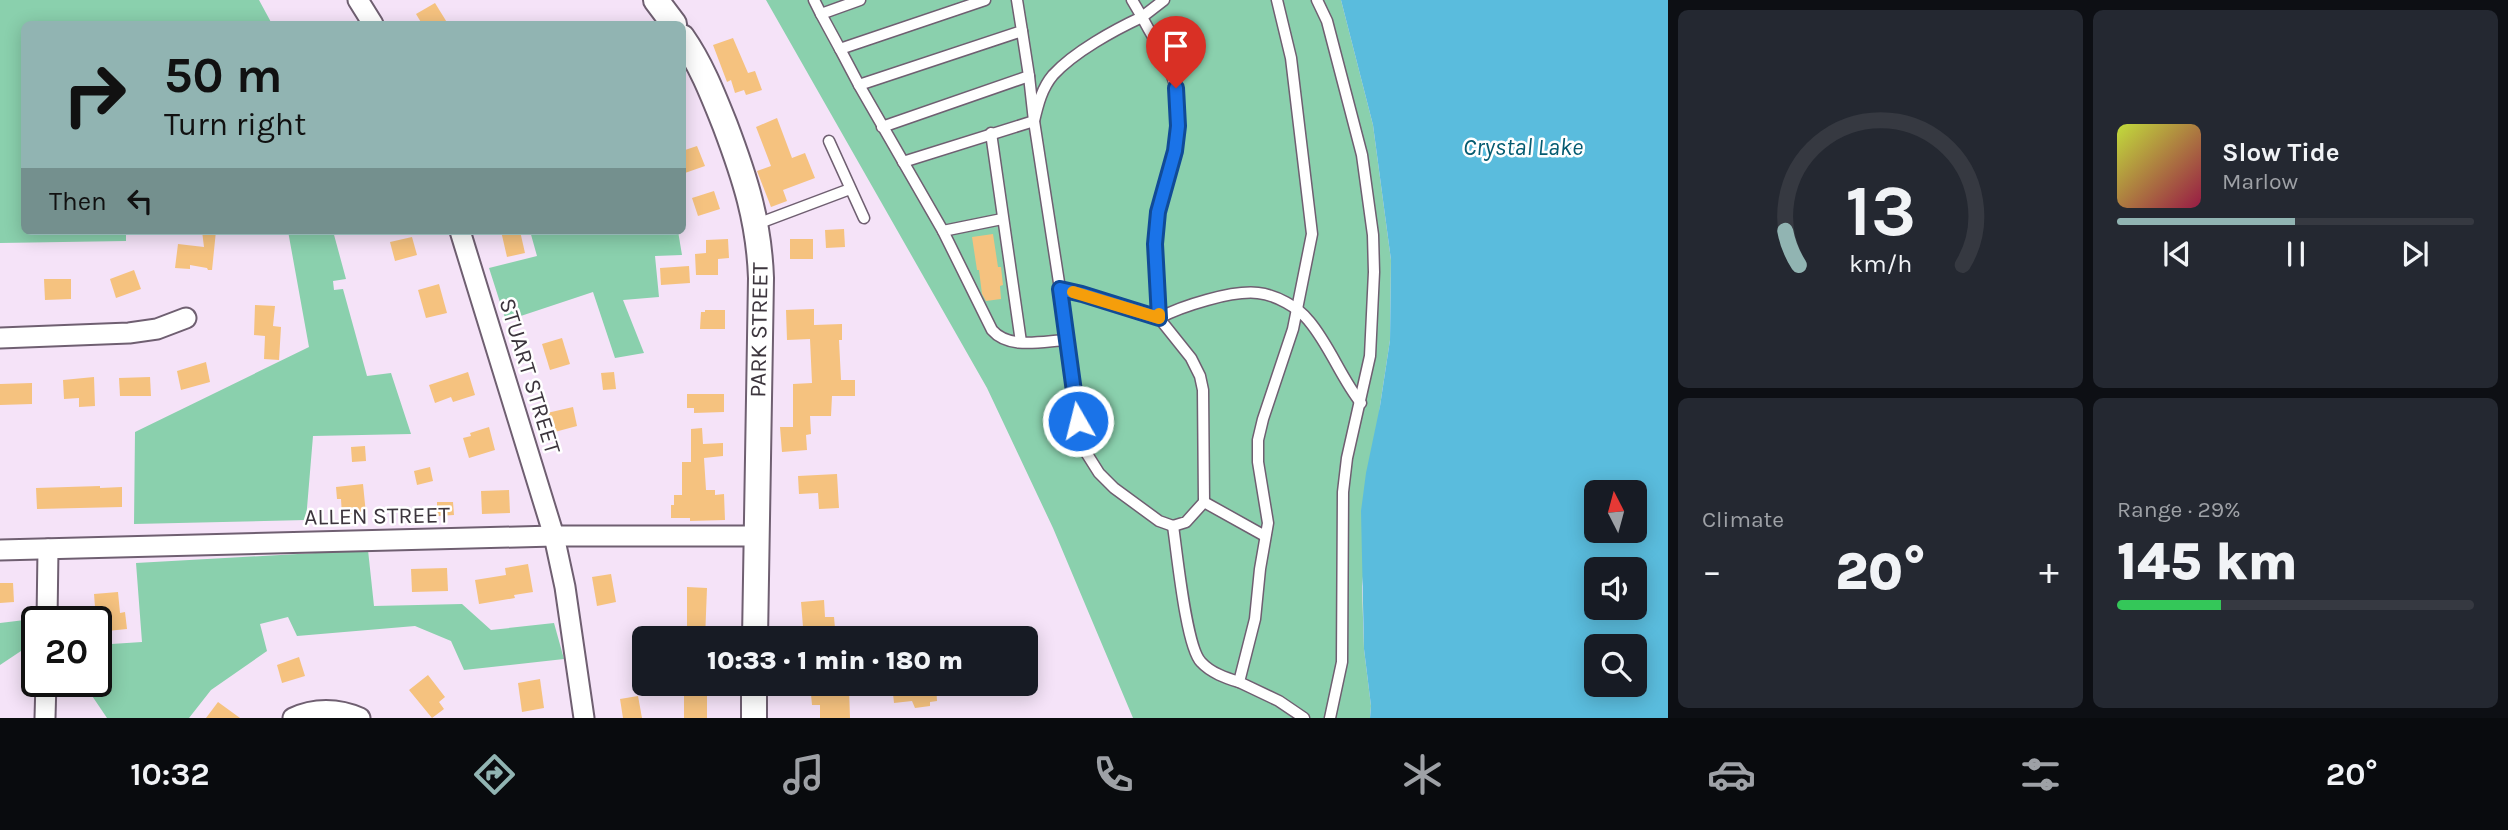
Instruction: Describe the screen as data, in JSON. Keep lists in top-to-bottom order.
{
  "streets": {
    "street": ["PARK STREET", "STUART STREET", "ALLEN STREET"]
  },
  "crossings": [
    ["PARK STREET", "ALLEN STREET"],
    ["STUART STREET", "ALLEN STREET"]
  ],
  "water": ["Crystal Lake"],
  "north": "top",
  "page": {
    "turn": ["50 m", "Turn right"],
    "song": ["Slow Tide", "Marlow"],
    "then": "Then",
    "tile": [
      "Climate",
      ["Range · 29%", "145 km"]
    ],
    "heat": ["−", "20°", "+"],
    "limit": "20",
    "trip": "10:33 · 1 min · 180 m",
    "tabs": ["10:32", "20°"],
    "gauge": ["13", "km/h"]
  }
}
